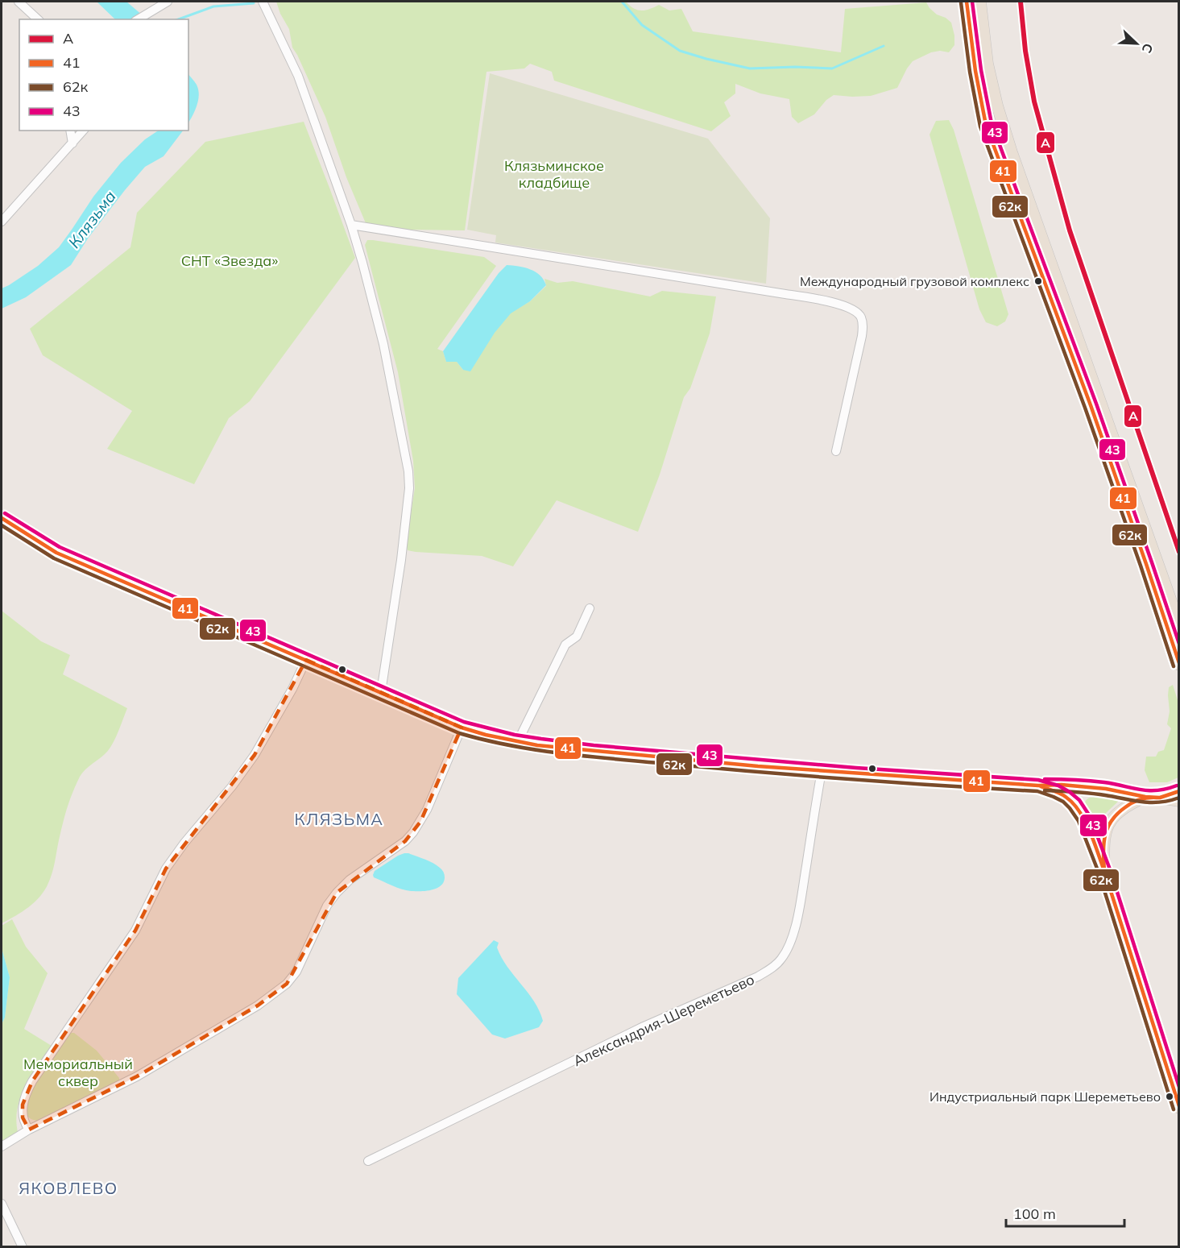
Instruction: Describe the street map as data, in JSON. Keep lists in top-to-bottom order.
{
  "streets": {
    "street": ["Александрия-Шереметьево"]
  },
  "districts": ["КЛЯЗЬМА", "ЯКОВЛЕВО"],
  "water": ["Клязьма"],
  "parks": ["Клязьминское кладбище", "СНТ «Звезда»", "Мемориальный сквер"],
  "places": ["Международный грузовой комплекс", "Индустриальный парк Шереметьево"],
  "lines": [
    "transit line A",
    "transit line 41",
    "transit line 43",
    "transit line 62к"
  ],
  "legend": [
    "A",
    "41",
    "62к",
    "43"
  ],
  "scale_bar": "100 m",
  "north": "bottom right"
}
